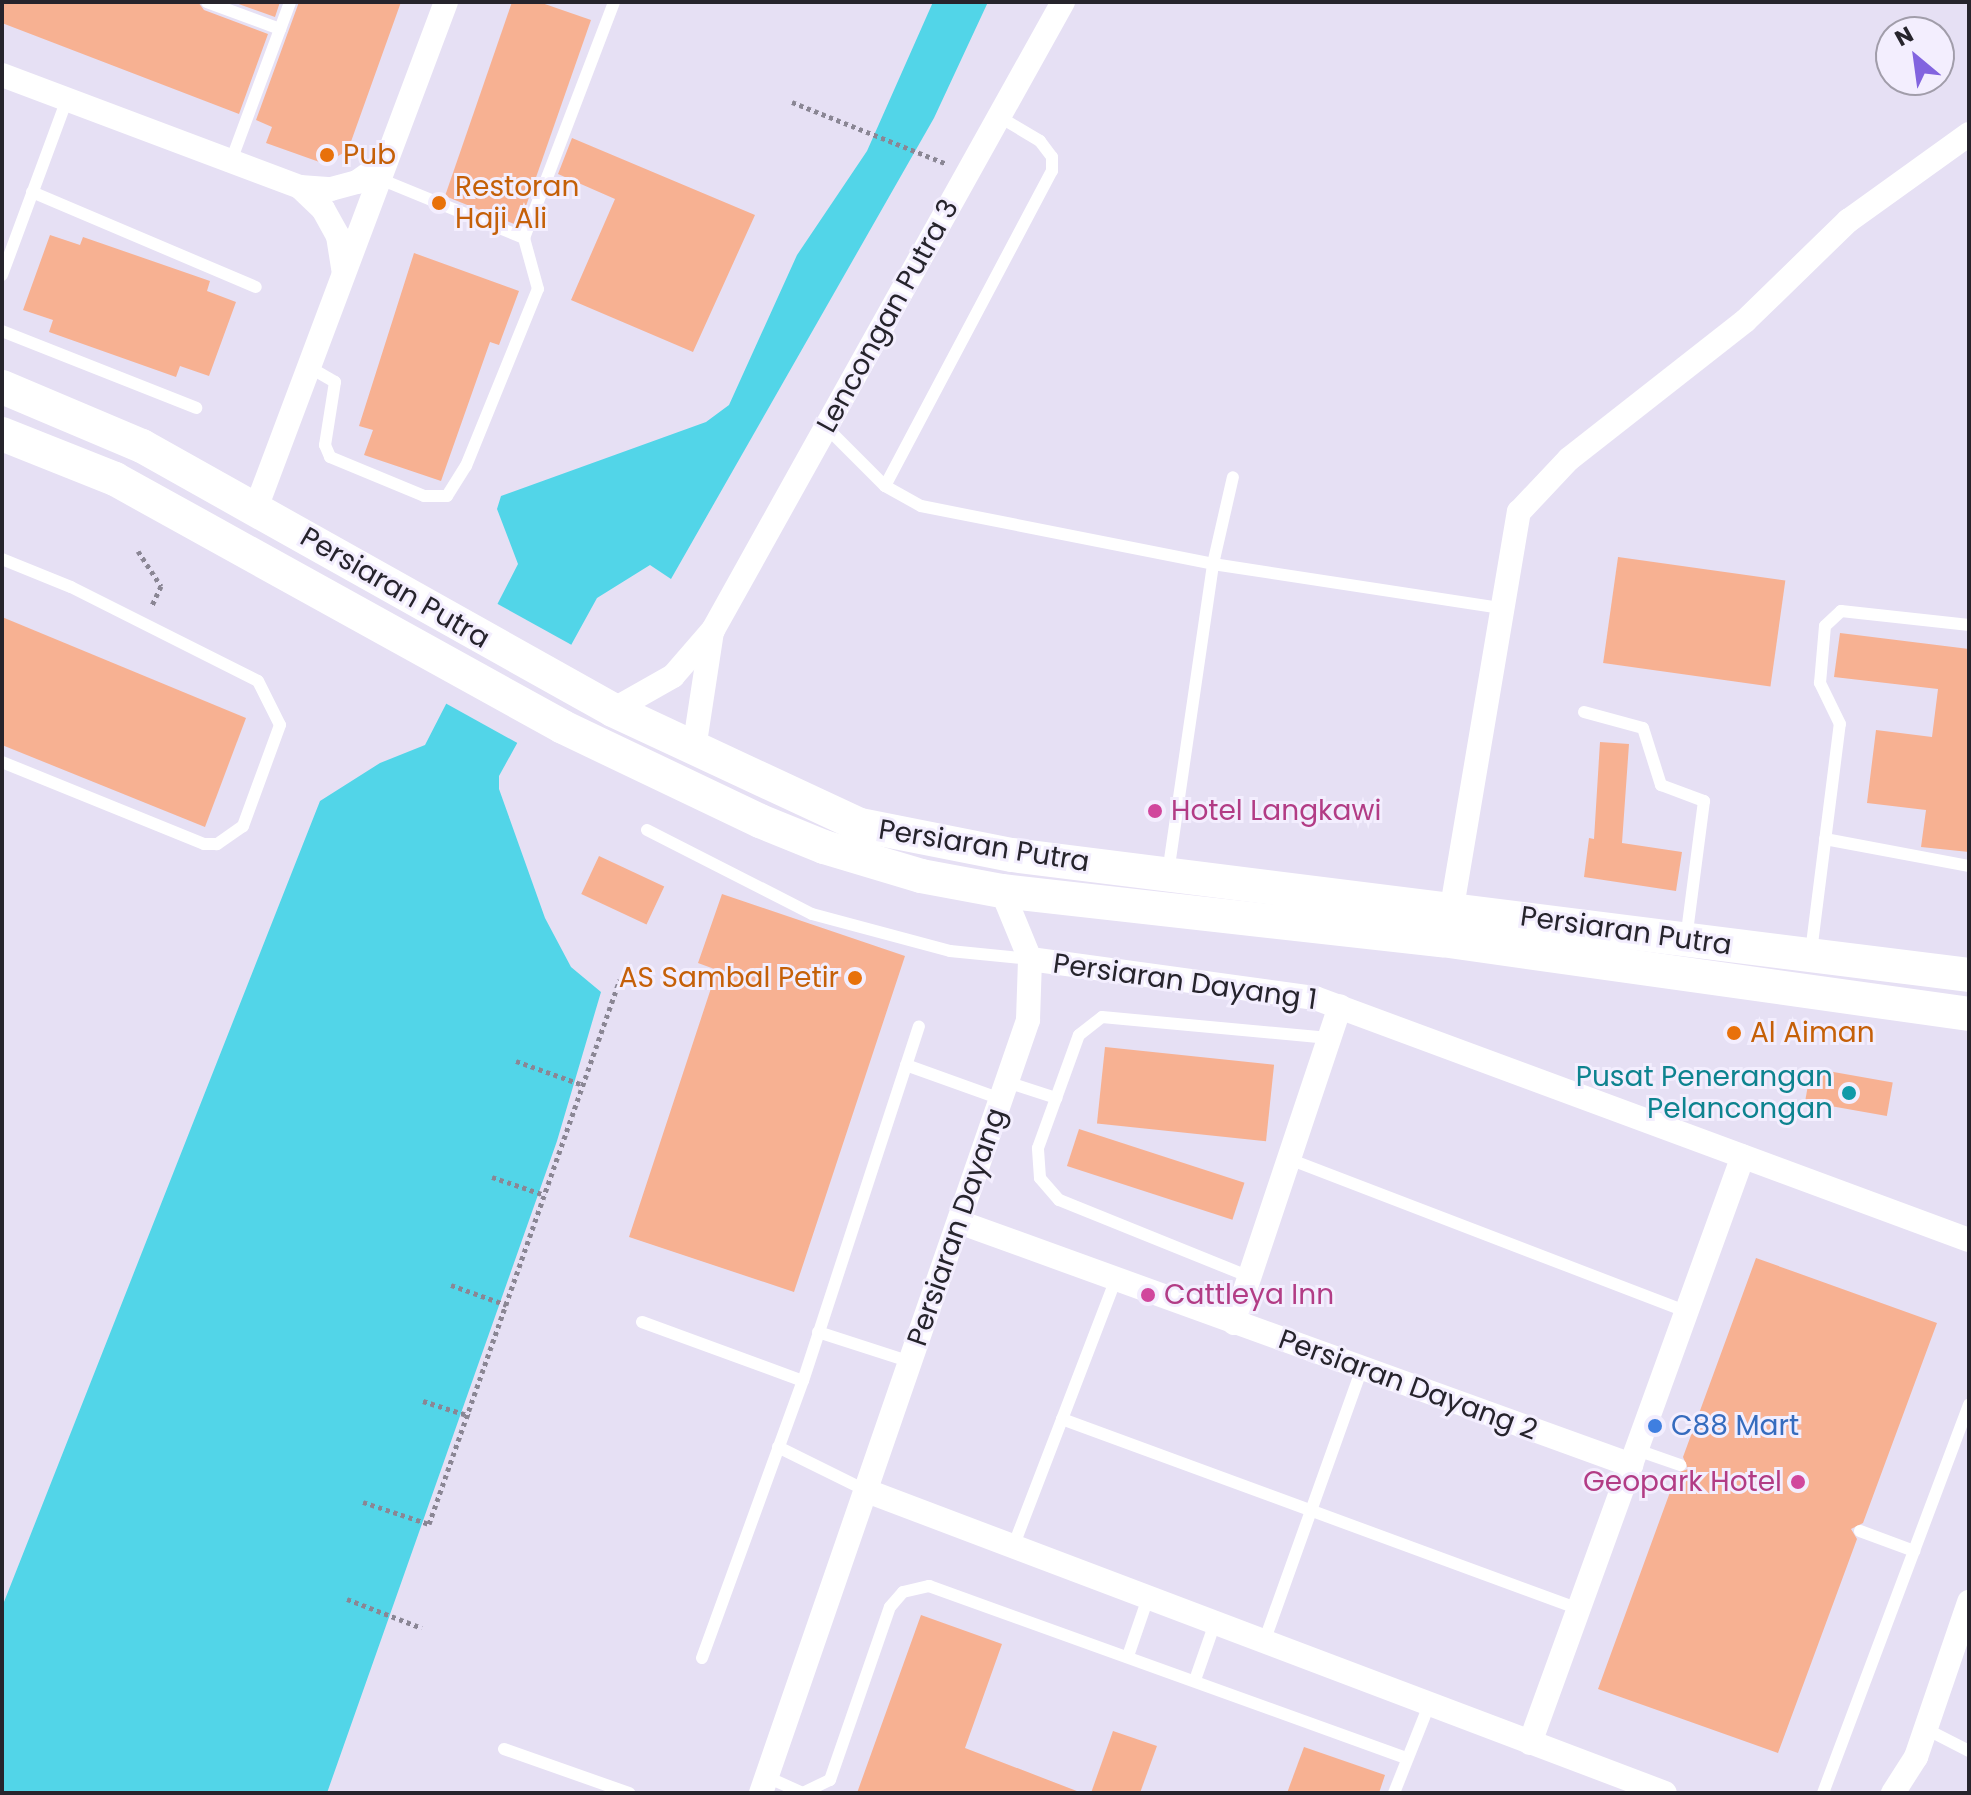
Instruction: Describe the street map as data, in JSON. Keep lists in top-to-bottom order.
{
  "streets": {
    "main road": ["Persiaran Putra"],
    "street": [
      "Lencongan Putra 3",
      "Persiaran Dayang 1",
      "Persiaran Dayang",
      "Persiaran Dayang 2"
    ]
  },
  "crossings": [
    ["Persiaran Dayang 1", "Persiaran Dayang"],
    ["Persiaran Dayang", "Persiaran Dayang 2"]
  ],
  "places": [
    "Pub",
    "Restoran Haji Ali",
    "Hotel Langkawi",
    "AS Sambal Petir",
    "Al Aiman",
    "Pusat Penerangan Pelancongan",
    "Cattleya Inn",
    "C88 Mart",
    "Geopark Hotel"
  ],
  "north": "top left"
}
